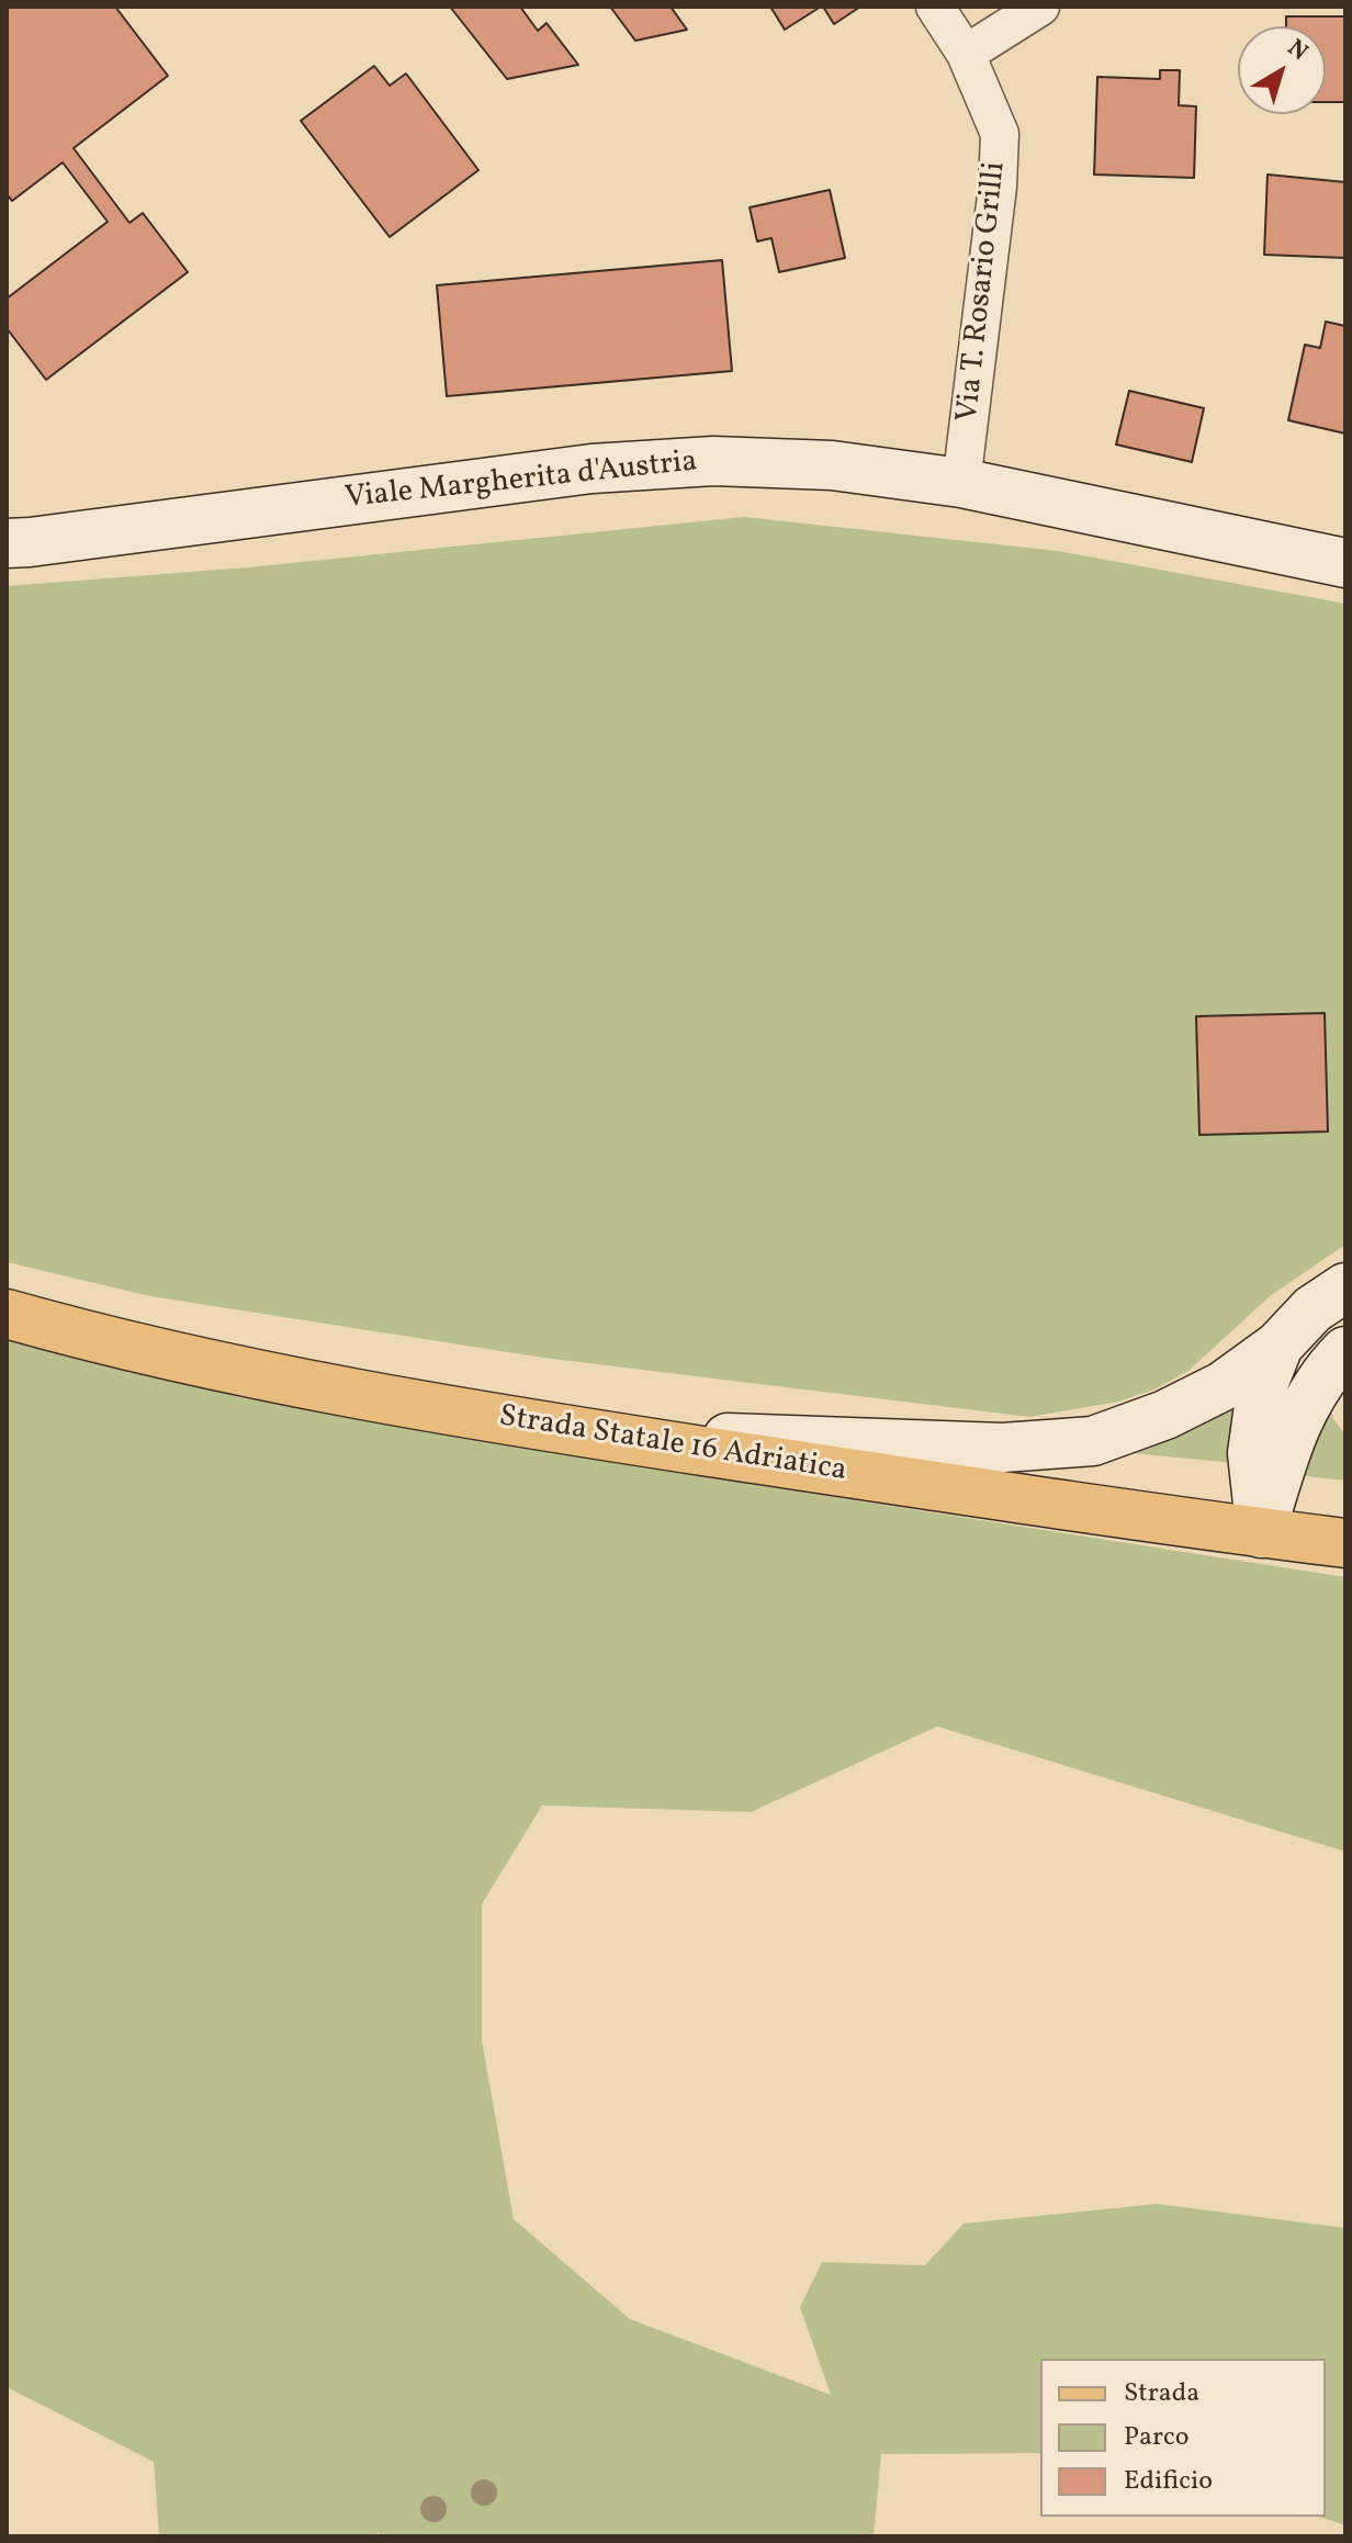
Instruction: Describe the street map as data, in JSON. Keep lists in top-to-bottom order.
{
  "streets": {
    "main road": ["Viale Margherita d'Austria", "Strada Statale 16 Adriatica"],
    "street": ["Via T. Rosario Grilli"]
  },
  "crossings": [
    ["Via T. Rosario Grilli", "Viale Margherita d'Austria"]
  ],
  "legend": ["Strada", "Parco", "Edificio"],
  "north": "top right"
}
